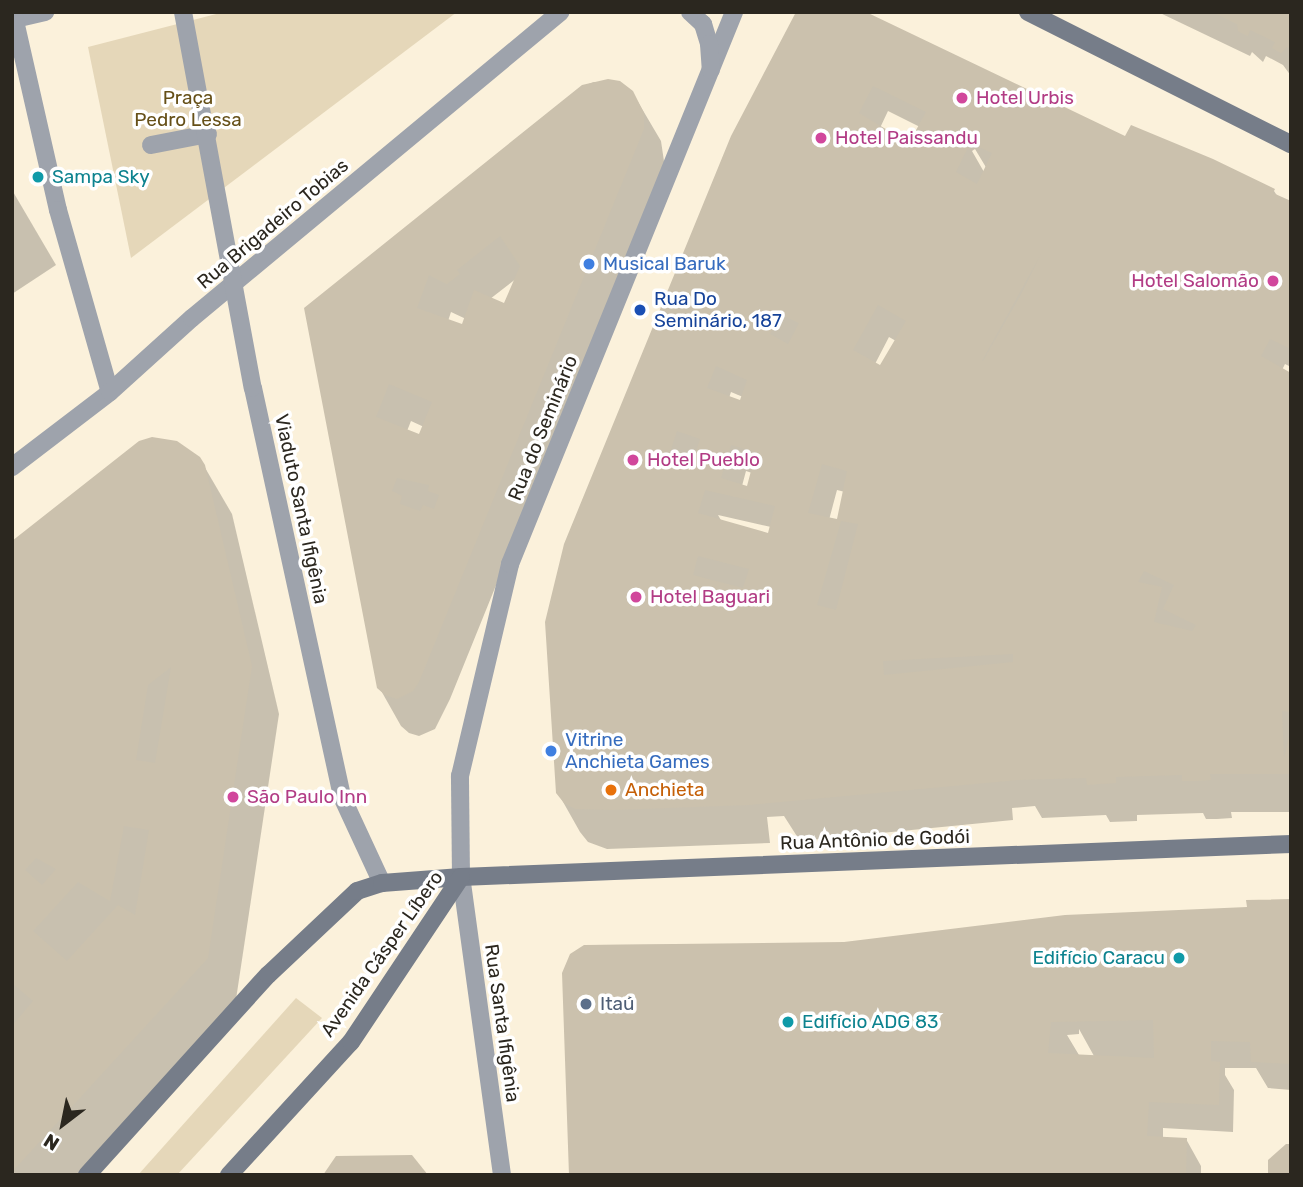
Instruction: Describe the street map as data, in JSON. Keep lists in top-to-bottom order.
{
  "streets": {
    "main road": ["Rua Antônio de Godói", "Avenida Cásper Líbero"],
    "street": [
      "Rua Brigadeiro Tobias",
      "Rua do Seminário",
      "Viaduto Santa Ifigênia",
      "Rua Santa Ifigênia"
    ]
  },
  "crossings": [
    ["Rua do Seminário", "Rua Antônio de Godói"],
    ["Rua do Seminário", "Avenida Cásper Líbero"],
    ["Rua do Seminário", "Rua Santa Ifigênia"],
    ["Viaduto Santa Ifigênia", "Avenida Cásper Líbero"],
    ["Rua Antônio de Godói", "Avenida Cásper Líbero"],
    ["Rua Antônio de Godói", "Rua Santa Ifigênia"],
    ["Avenida Cásper Líbero", "Rua Santa Ifigênia"]
  ],
  "parks": ["Praça Pedro Lessa"],
  "places": [
    "Hotel Urbis",
    "Hotel Paissandu",
    "Sampa Sky",
    "Musical Baruk",
    "Hotel Salomão",
    "Rua Do Seminário, 187",
    "Hotel Pueblo",
    "Hotel Baguari",
    "Vitrine Anchieta Games",
    "Anchieta",
    "São Paulo Inn",
    "Edifício Caracu",
    "Itaú",
    "Edifício ADG 83"
  ],
  "north": "bottom left"
}
